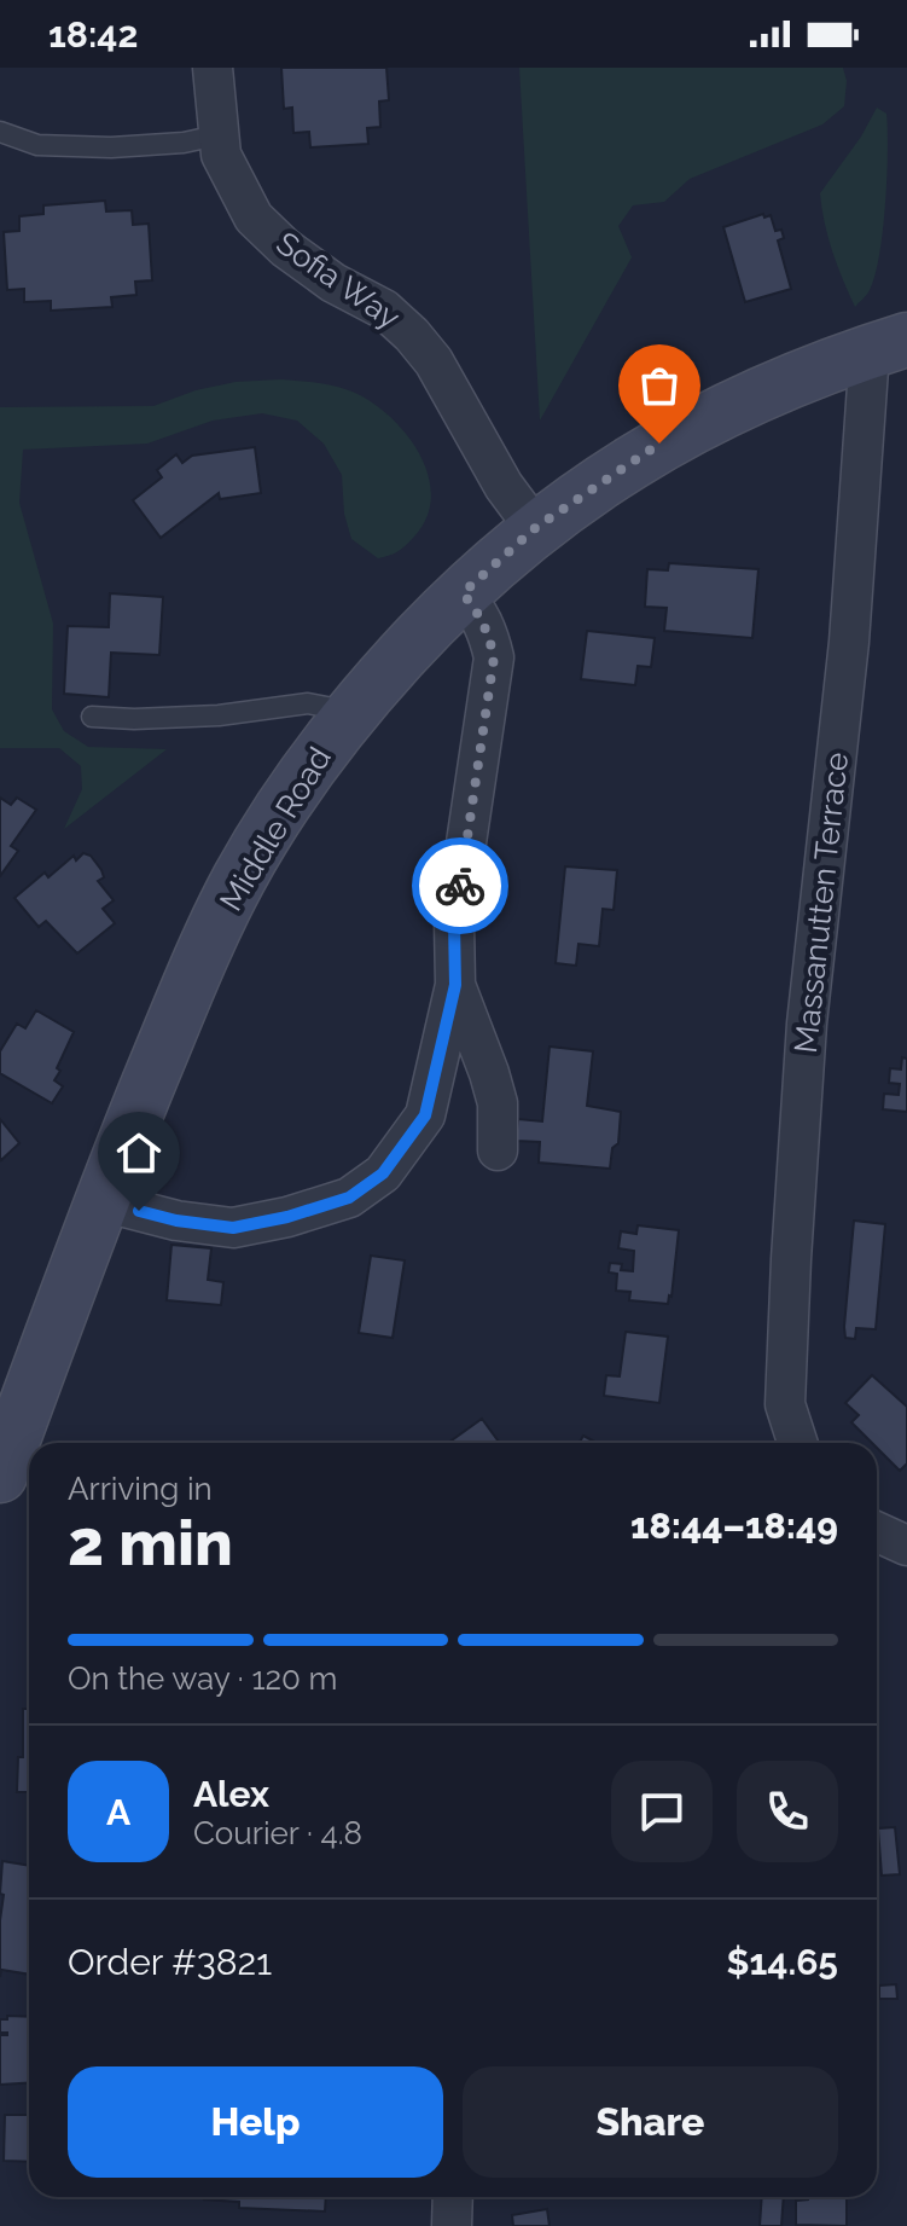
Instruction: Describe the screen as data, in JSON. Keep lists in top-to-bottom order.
{
  "streets": {
    "main road": ["Middle Road"],
    "street": ["Sofia Way", "Massanutten Terrace"]
  },
  "crossings": [
    ["Sofia Way", "Middle Road"],
    ["Middle Road", "Massanutten Terrace"]
  ],
  "page": {
    "status": "18:42",
    "heading": ["2 min", "Arriving in", "18:44–18:49"],
    "panel": [
      "Alex",
      "Courier · 4.8",
      "Order #3821",
      "$14.65"
    ],
    "bar": "On the way · 120 m",
    "round": "A",
    "buttons": ["Help", "Share"]
  }
}
